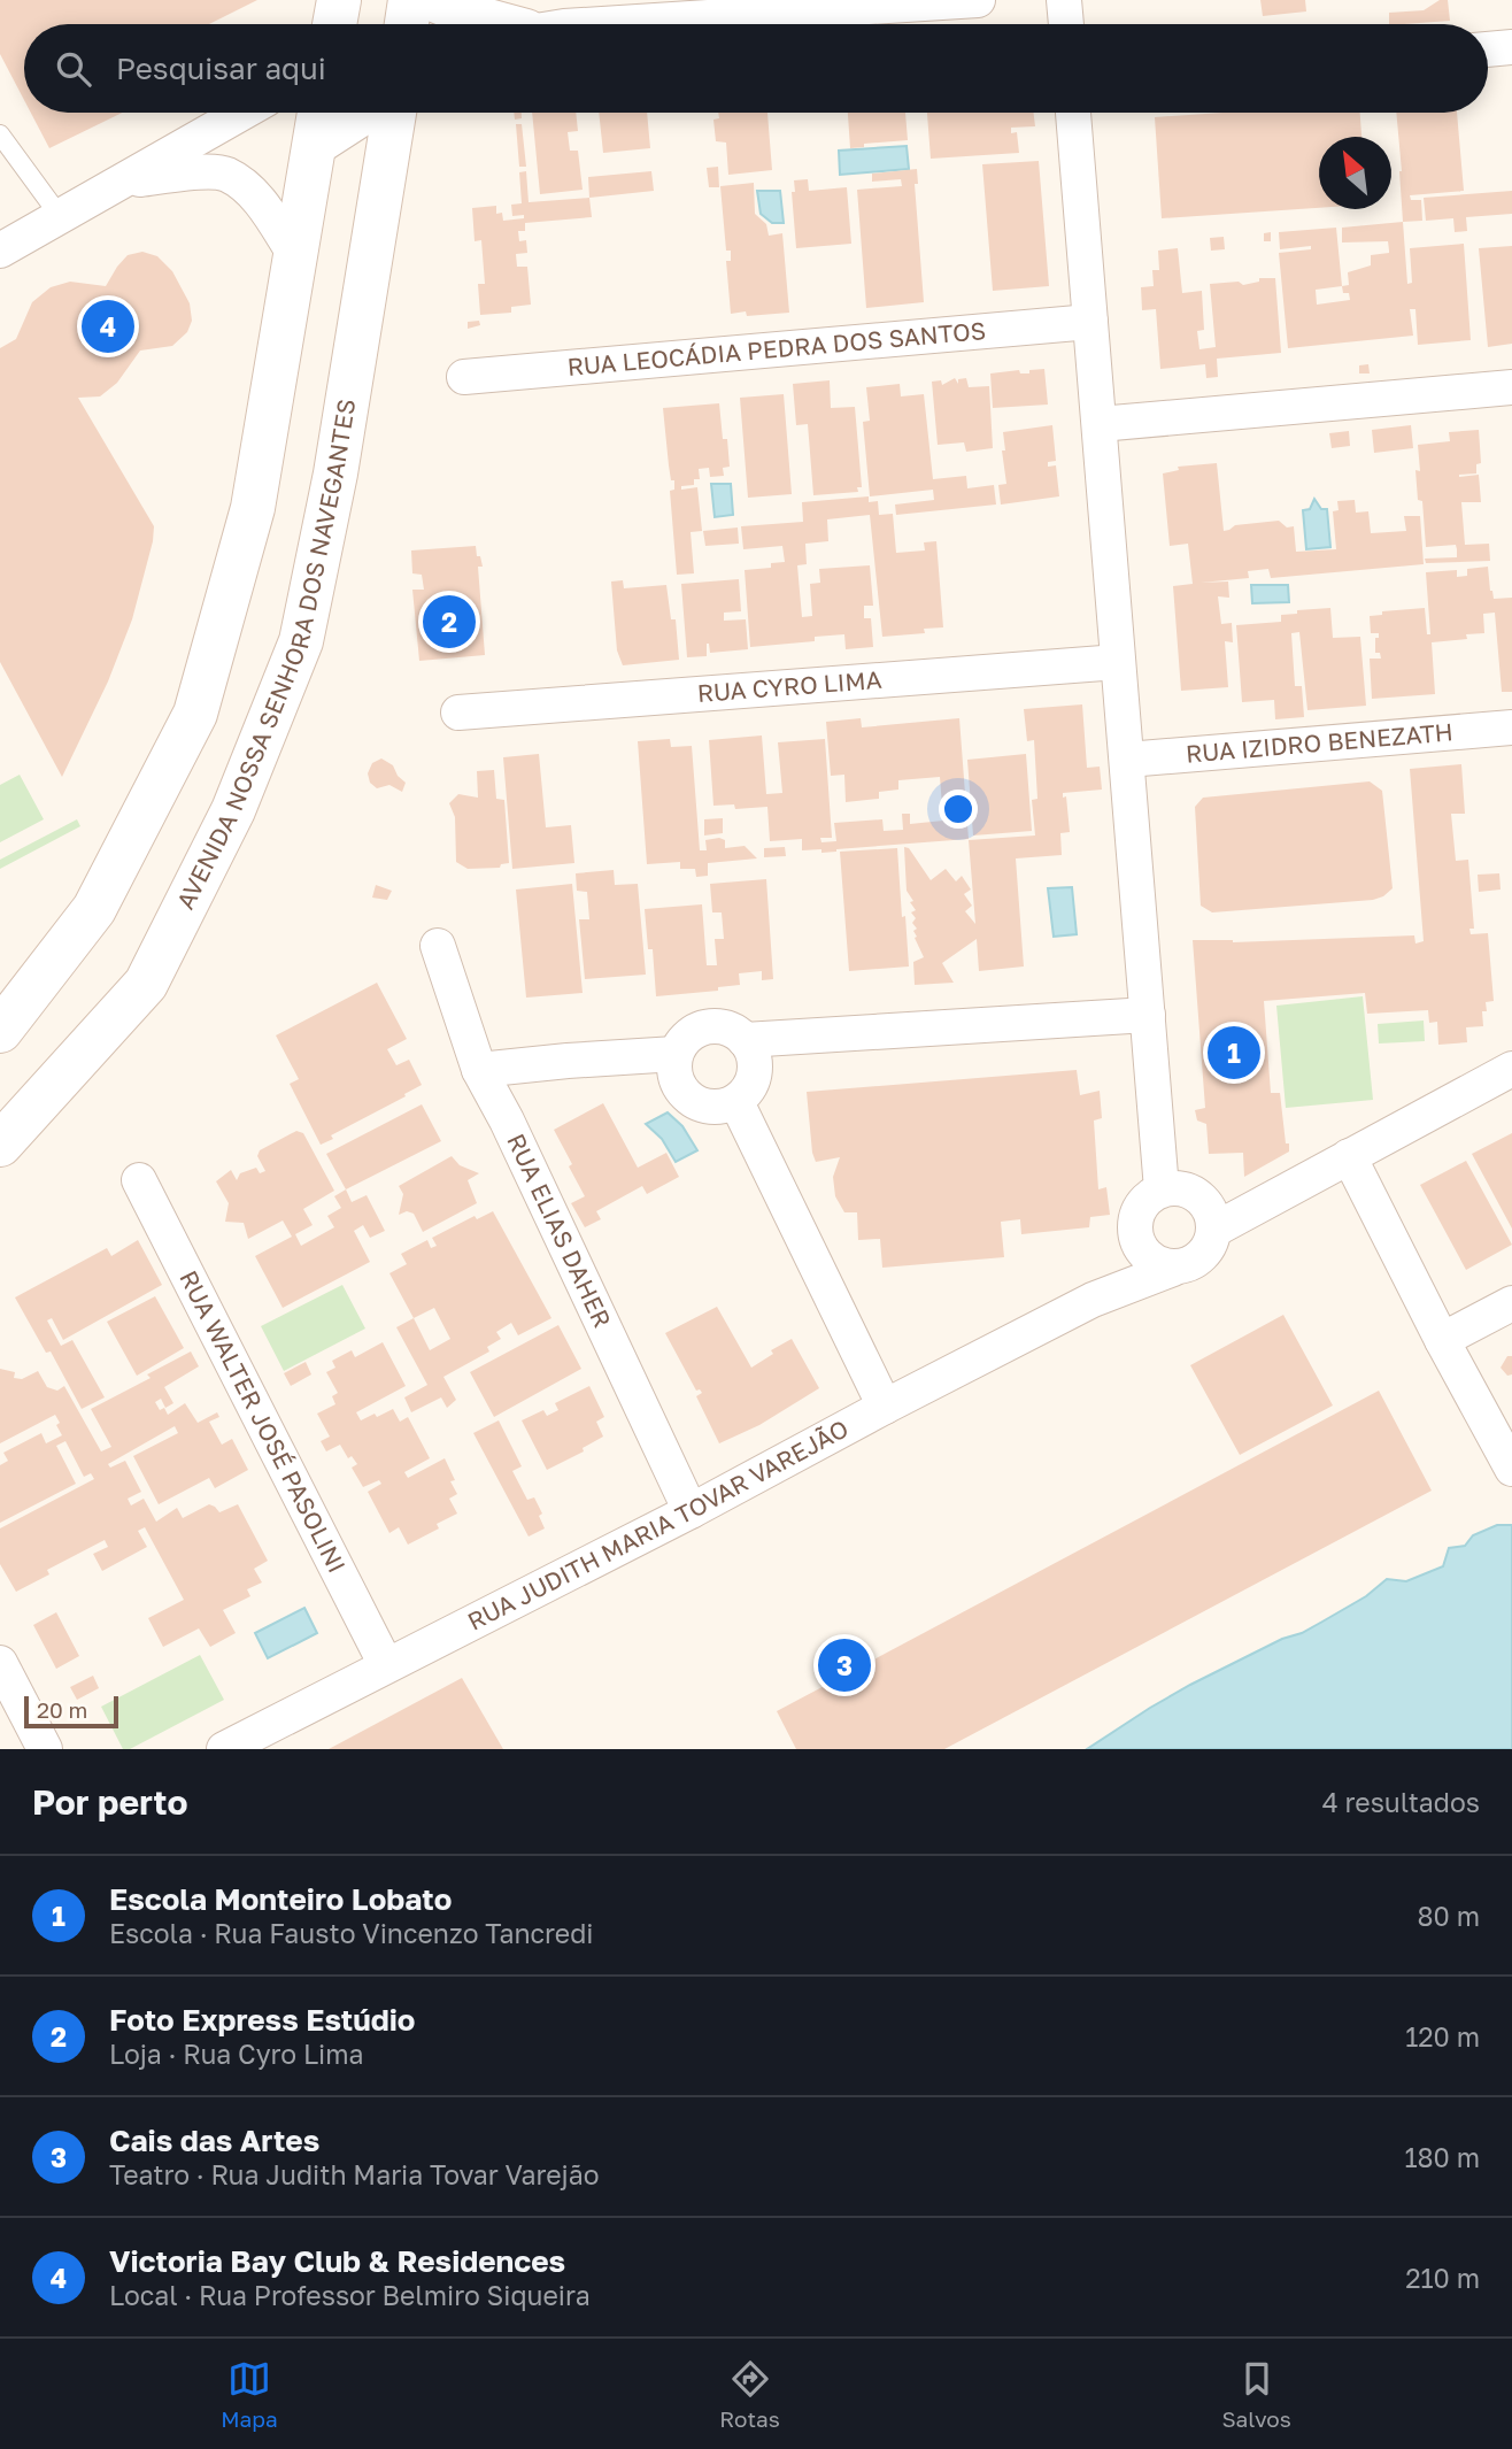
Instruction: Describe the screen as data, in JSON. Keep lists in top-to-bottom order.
{
  "streets": {
    "main road": ["AVENIDA NOSSA SENHORA DOS NAVEGANTES"],
    "street": [
      "RUA LEOCÁDIA PEDRA DOS SANTOS",
      "RUA CYRO LIMA",
      "RUA IZIDRO BENEZATH",
      "RUA ELIAS DAHER",
      "RUA WALTER JOSÉ PASOLINI",
      "RUA JUDITH MARIA TOVAR VAREJÃO"
    ]
  },
  "crossings": [
    ["RUA ELIAS DAHER", "RUA JUDITH MARIA TOVAR VAREJÃO"],
    ["RUA WALTER JOSÉ PASOLINI", "RUA JUDITH MARIA TOVAR VAREJÃO"]
  ],
  "scale_bar": "20 m",
  "north": "top left",
  "page": {
    "search": "Pesquisar aqui",
    "pins": [
      "4",
      "2",
      "1",
      "3"
    ],
    "scale": "20 m",
    "heading": ["Por perto", "4 resultados"],
    "list": [
      {
        "mark": "1",
        "name": "Escola Monteiro Lobato",
        "note": "Escola · Rua Fausto Vincenzo Tancredi",
        "value": "80 m"
      },
      {
        "mark": "2",
        "name": "Foto Express Estúdio",
        "note": "Loja · Rua Cyro Lima",
        "value": "120 m"
      },
      {
        "mark": "3",
        "name": "Cais das Artes",
        "note": "Teatro · Rua Judith Maria Tovar Varejão",
        "value": "180 m"
      },
      {
        "mark": "4",
        "name": "Victoria Bay Club & Residences",
        "note": "Local · Rua Professor Belmiro Siqueira",
        "value": "210 m"
      }
    ],
    "nav": ["Mapa", "Rotas", "Salvos"]
  }
}
